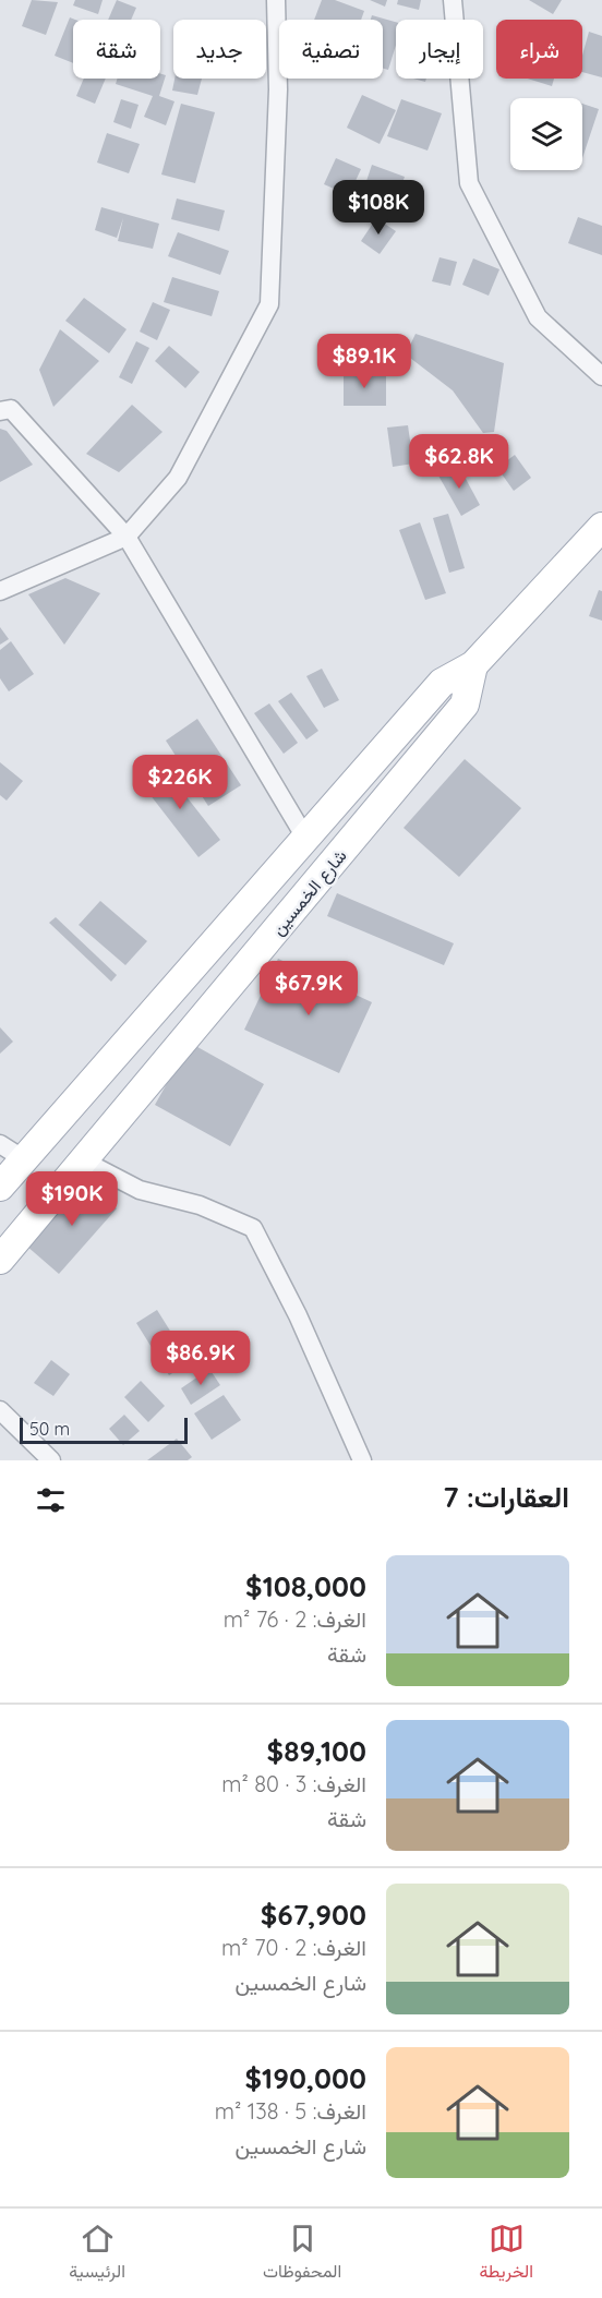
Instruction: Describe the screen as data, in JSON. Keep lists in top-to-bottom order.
{
  "streets": {
    "main road": ["شارع الخمسين"]
  },
  "scale_bar": "50 m",
  "page": {
    "chip": [
      "شراء",
      "إيجار",
      "تصفية",
      "جديد",
      "شقة"
    ],
    "price": [
      "$108K",
      "$89.1K",
      "$62.8K",
      "$226K",
      "$67.9K",
      "$190K",
      "$86.9K"
    ],
    "scale": "50 m",
    "heading": "العقارات: 7",
    "list": [
      {
        "name": "$108,000",
        "note": "الغرف: 2 · 76 m² · شقة"
      },
      {
        "name": "$89,100",
        "note": "الغرف: 3 · 80 m² · شقة"
      },
      {
        "name": "$67,900",
        "note": "الغرف: 2 · 70 m² · شارع الخمسين"
      },
      {
        "name": "$190,000",
        "note": "الغرف: 5 · 138 m² · شارع الخمسين"
      }
    ],
    "tabs": ["الخريطة", "المحفوظات", "الرئيسية"]
  }
}
